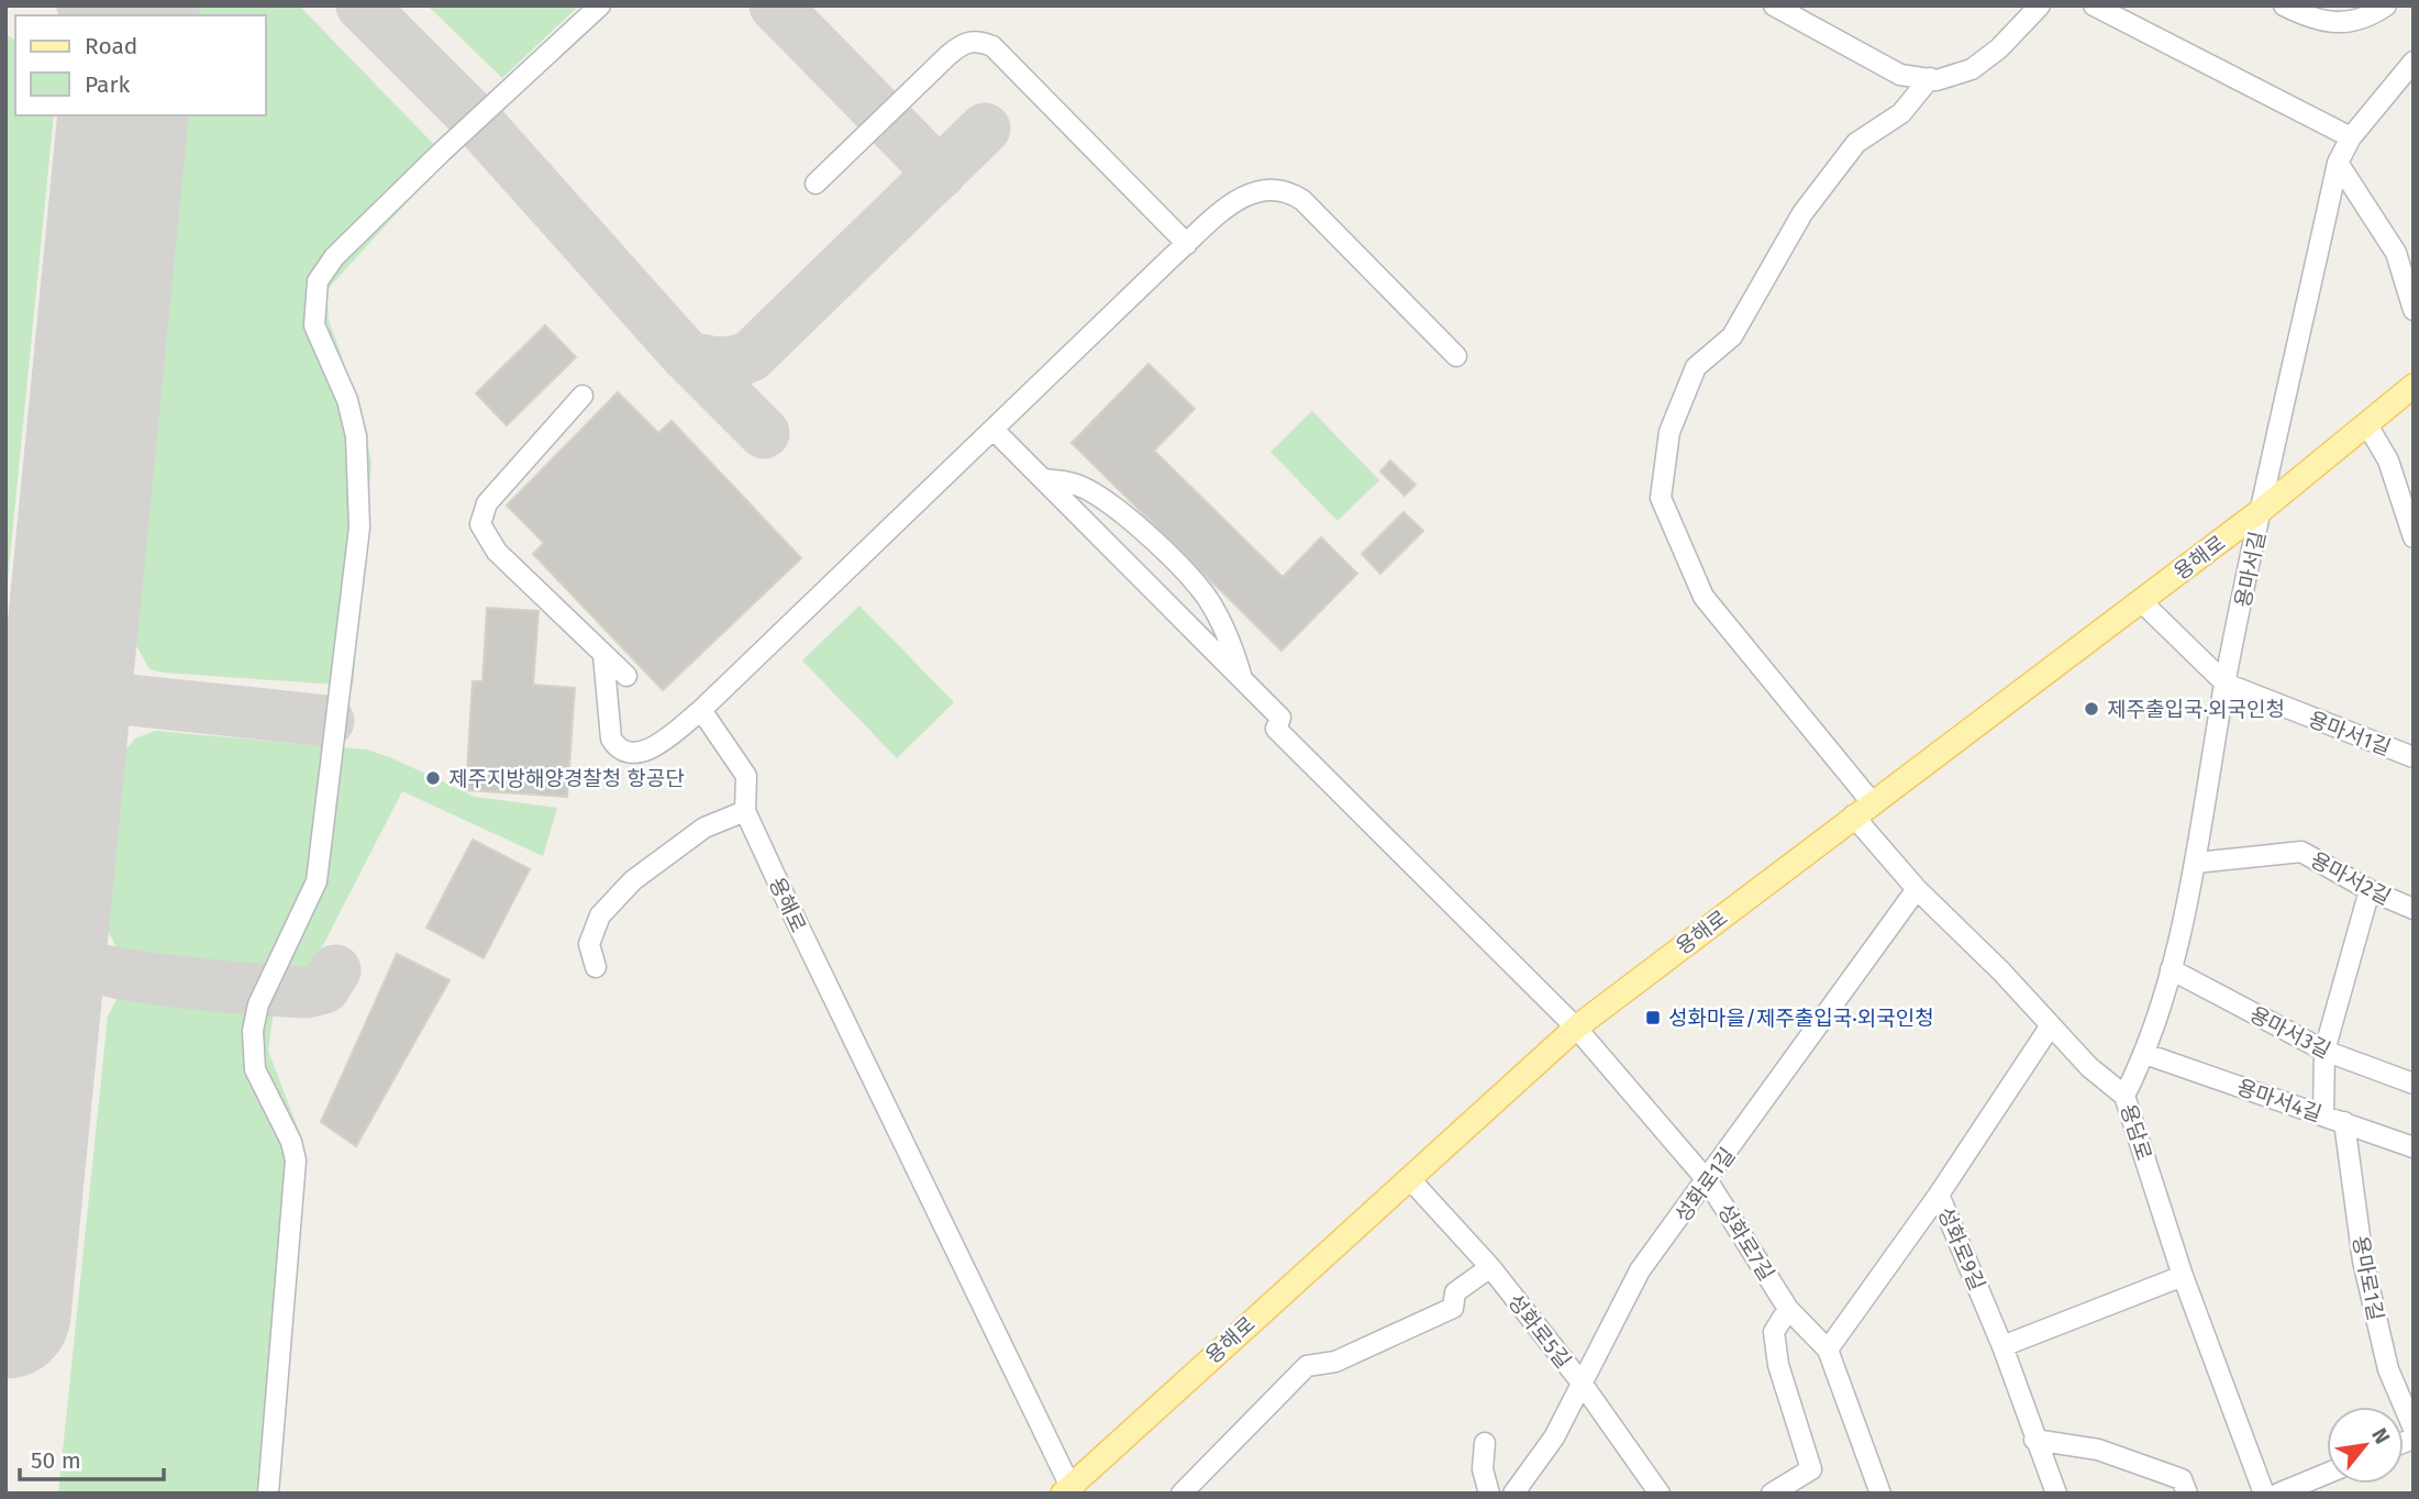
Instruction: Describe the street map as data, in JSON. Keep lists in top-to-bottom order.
{
  "streets": {
    "main road": ["용해로"],
    "street": [
      "용마서길",
      "용마서1길",
      "용마서2길",
      "용마서3길",
      "용마서4길",
      "용담로",
      "성화로1길",
      "성화로7길",
      "성화로9길",
      "용마로1길",
      "성화로5길"
    ]
  },
  "crossings": [
    ["용해로", "용마서길"],
    ["용해로", "용마서1길"],
    ["용해로", "용담로"],
    ["용해로", "성화로7길"],
    ["용해로", "성화로5길"],
    ["용마서길", "용마서1길"],
    ["용마서길", "용마서2길"],
    ["용마서길", "용마서3길"],
    ["용마서길", "용마서4길"],
    ["용마서길", "용담로"],
    ["용마서4길", "용마로1길"],
    ["용담로", "성화로1길"],
    ["용담로", "성화로9길"],
    ["성화로1길", "성화로7길"],
    ["성화로1길", "성화로5길"]
  ],
  "places": {
    "other": ["제주출입국·외국인청", "제주지방해양경찰청 항공단"],
    "transit": ["성화마을/제주출입국·외국인청"]
  },
  "legend": ["Road", "Park"],
  "scale_bar": "50 m",
  "north": "top right"
}
